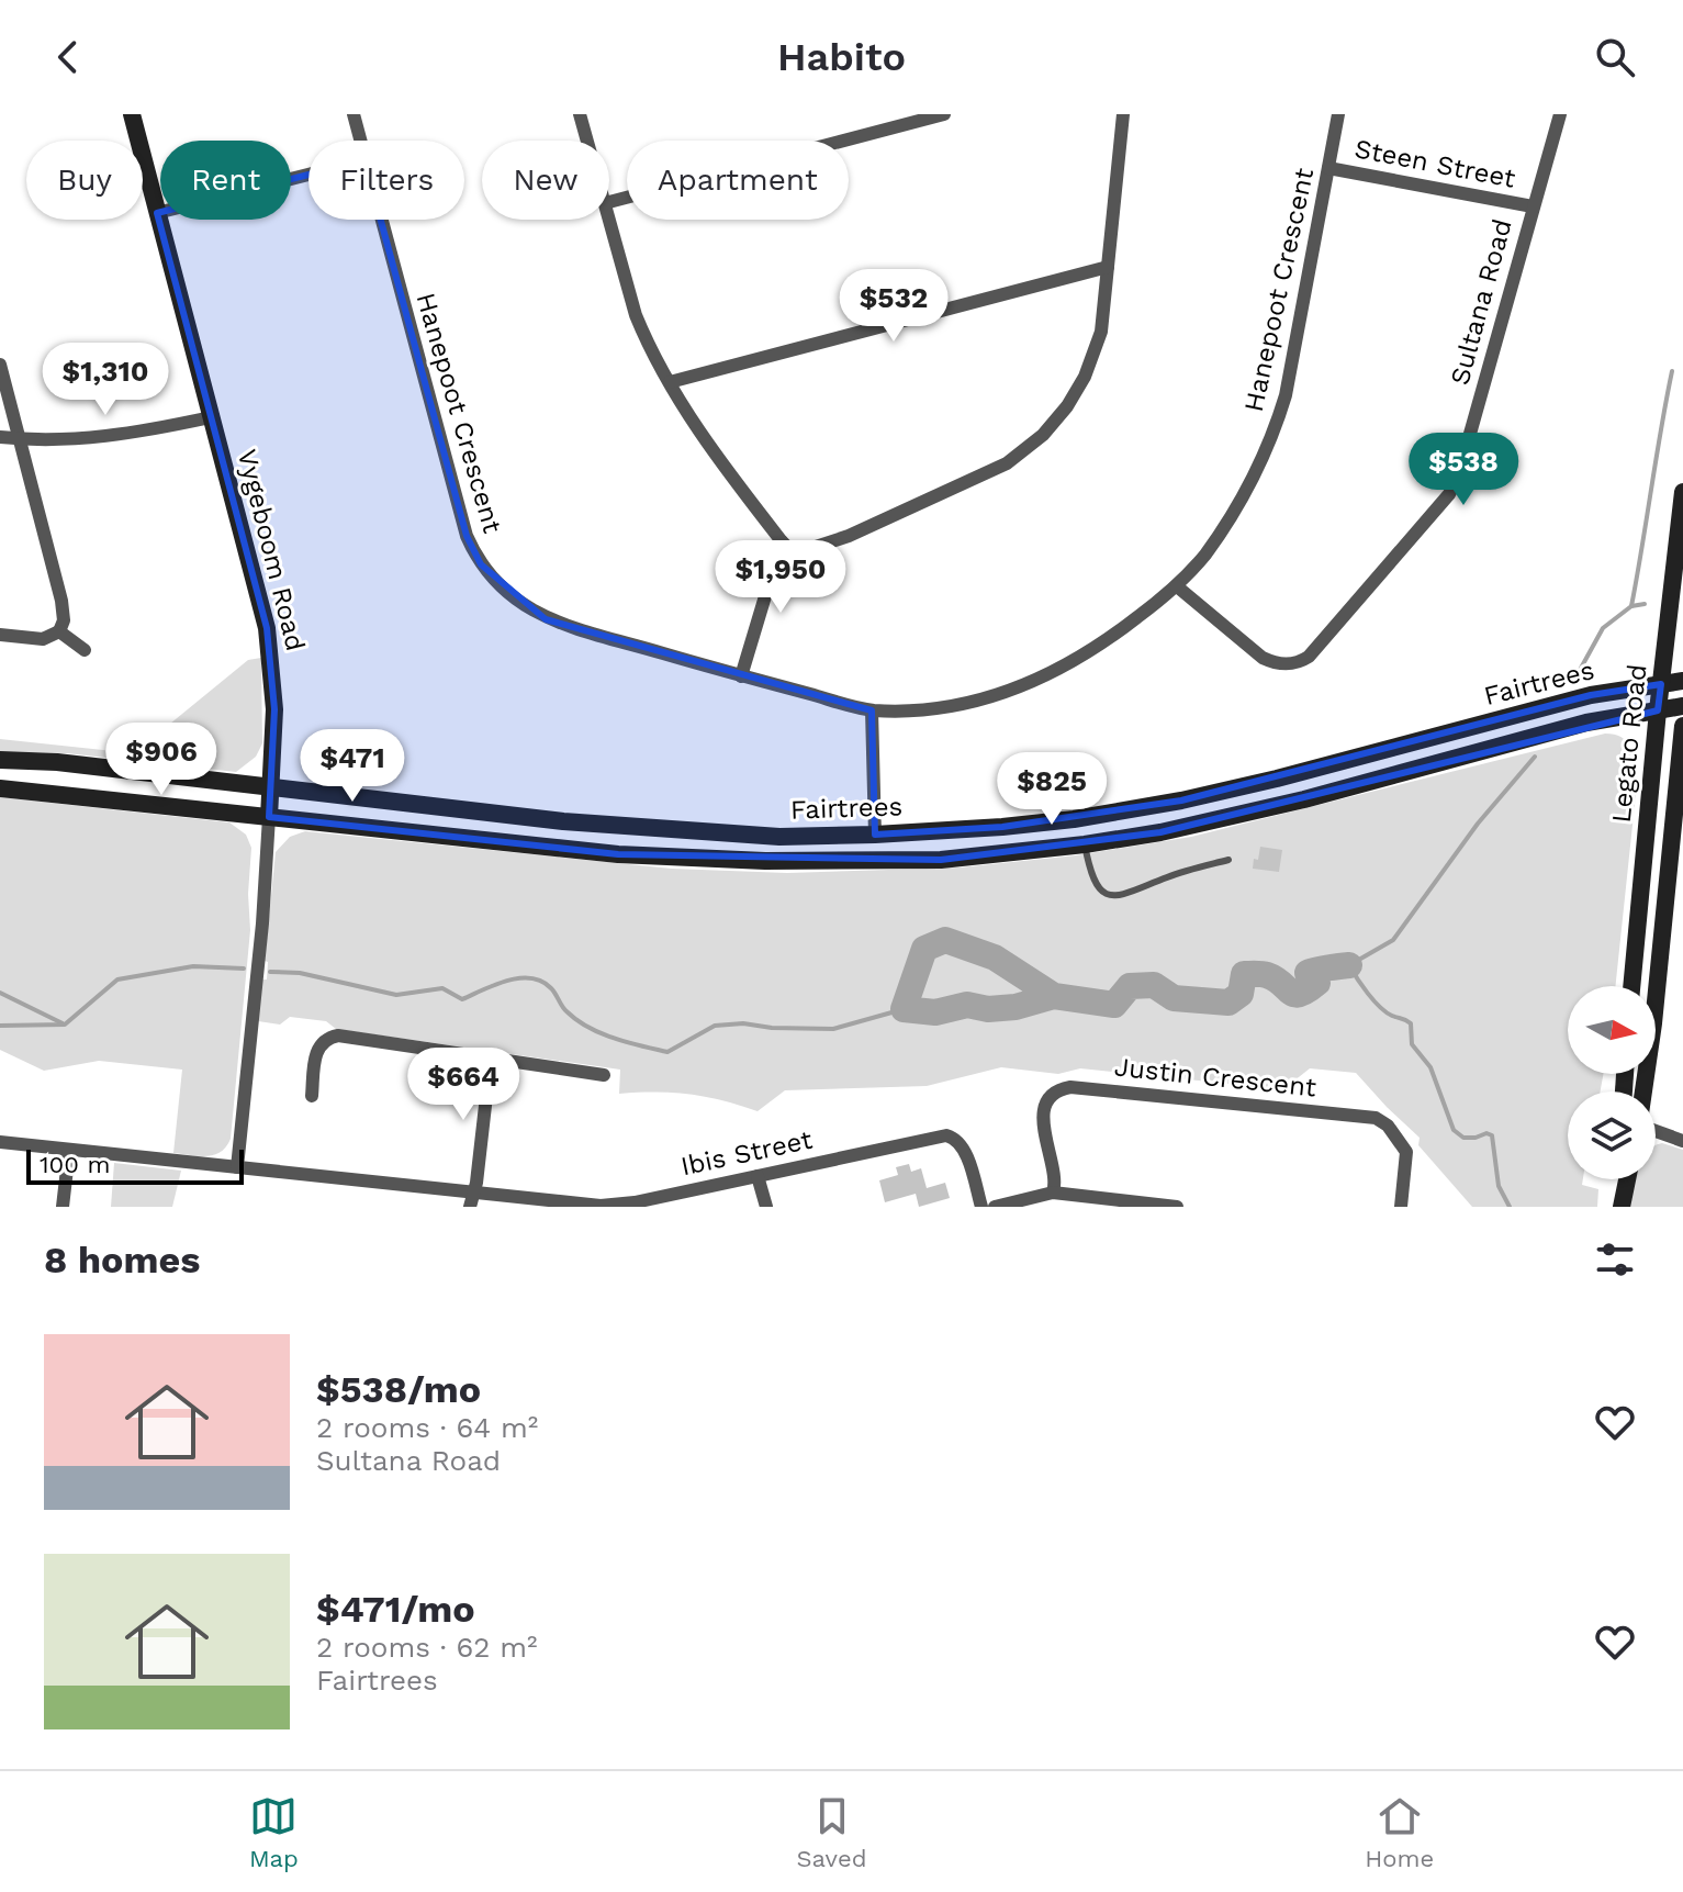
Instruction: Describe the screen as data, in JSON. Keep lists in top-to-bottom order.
{
  "streets": {
    "main road": ["Vygeboom Road", "Fairtrees", "Legato Road"],
    "street": [
      "Steen Street",
      "Hanepoot Crescent",
      "Sultana Road",
      "Justin Crescent",
      "Ibis Street"
    ]
  },
  "crossings": [
    ["Steen Street", "Hanepoot Crescent"],
    ["Steen Street", "Sultana Road"],
    ["Hanepoot Crescent", "Sultana Road"],
    ["Vygeboom Road", "Fairtrees"],
    ["Vygeboom Road", "Ibis Street"],
    ["Fairtrees", "Legato Road"]
  ],
  "scale_bar": "100 m",
  "north": "right",
  "page": {
    "header": "Habito",
    "chip": [
      "Buy",
      "Rent",
      "Filters",
      "New",
      "Apartment"
    ],
    "price": [
      "$532",
      "$1,310",
      "$538",
      "$1,950",
      "$906",
      "$471",
      "$825",
      "$664"
    ],
    "scale": "100 m",
    "heading": "8 homes",
    "list": [
      {
        "name": "$538/mo",
        "note": "2 rooms · 64 m² · Sultana Road"
      },
      {
        "name": "$471/mo",
        "note": "2 rooms · 62 m² · Fairtrees"
      }
    ],
    "tabs": ["Map", "Saved", "Home"]
  }
}
